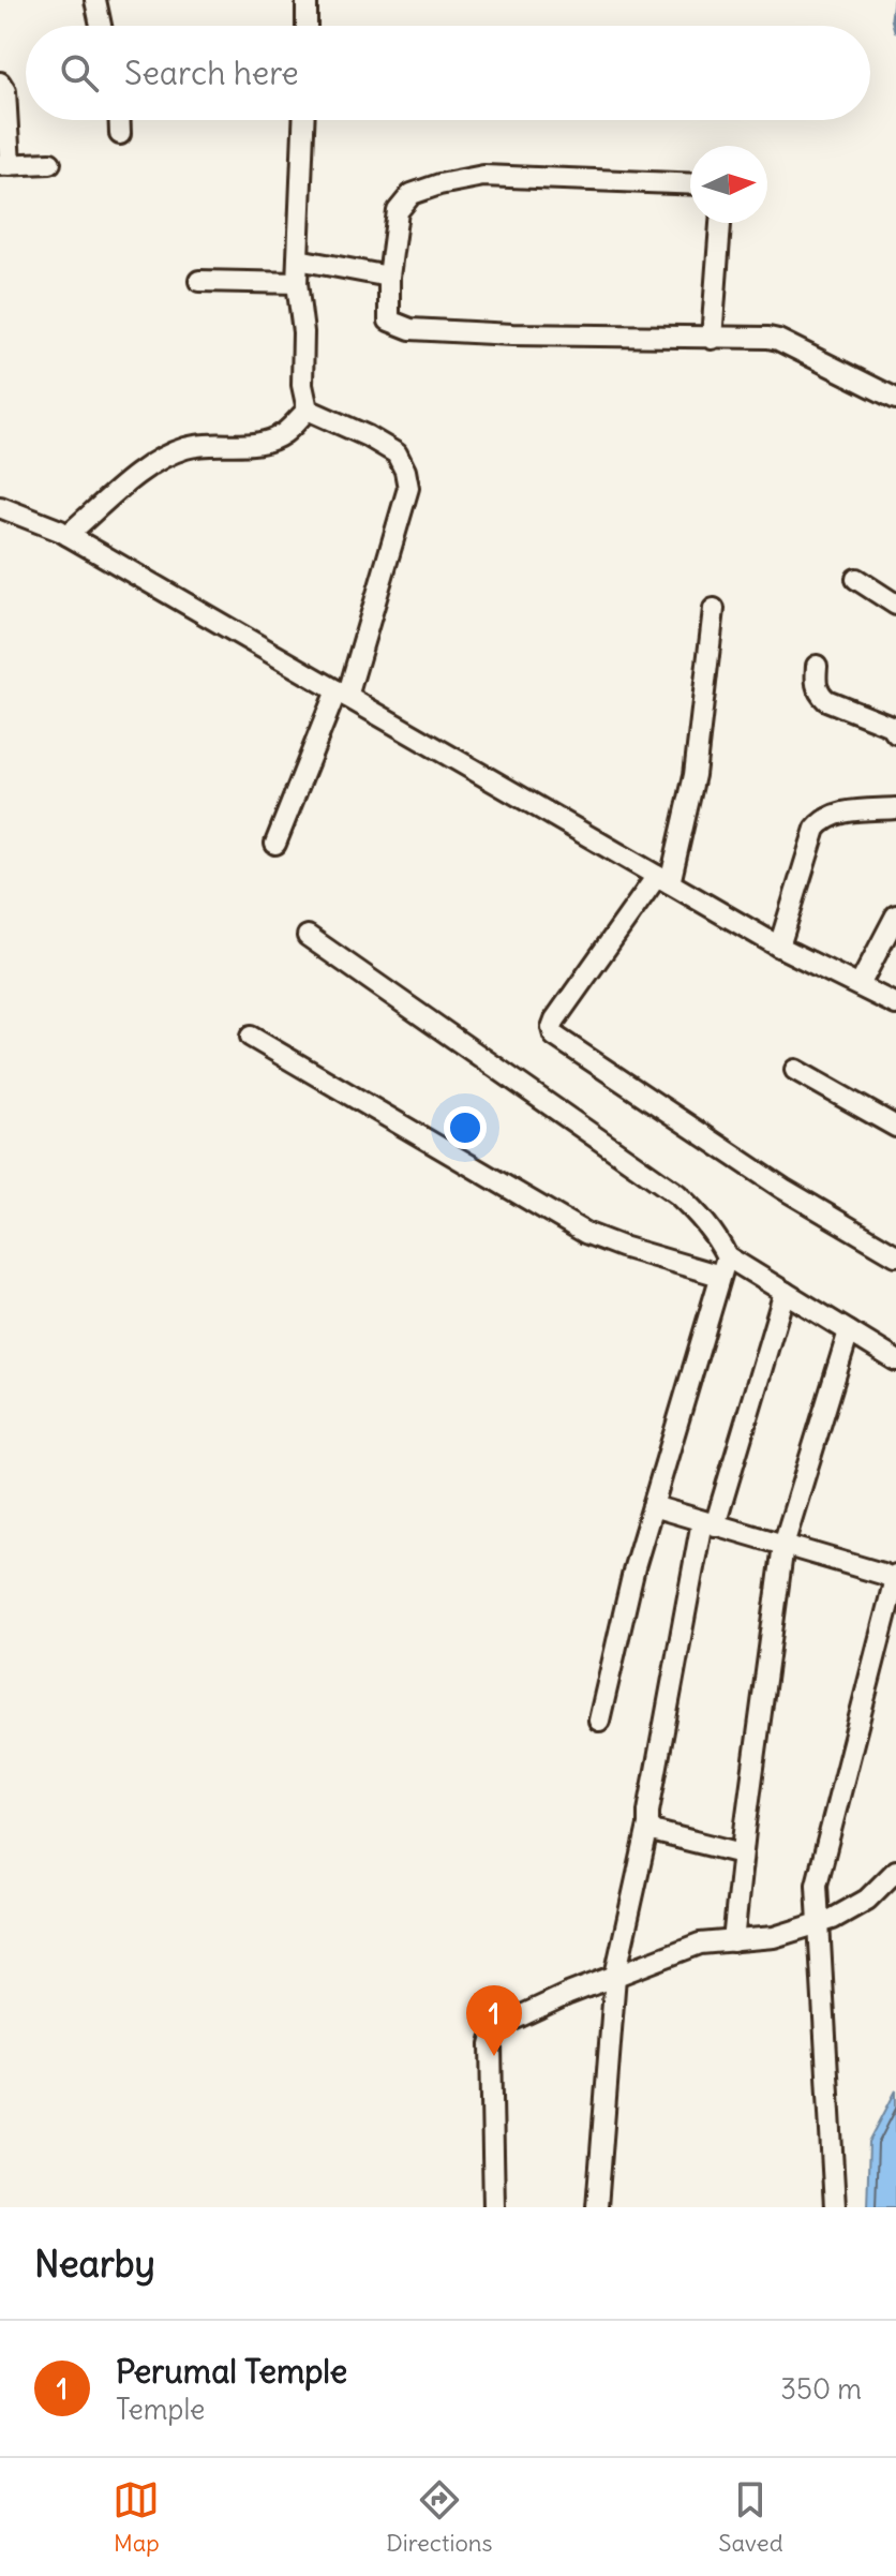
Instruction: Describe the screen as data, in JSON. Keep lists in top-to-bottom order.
{
  "north": "right",
  "page": {
    "search": "Search here",
    "pins": "1",
    "heading": "Nearby",
    "list": [
      {
        "mark": "1",
        "name": "Perumal Temple",
        "note": "Temple",
        "value": "350 m"
      }
    ],
    "nav": ["Map", "Directions", "Saved"]
  }
}
